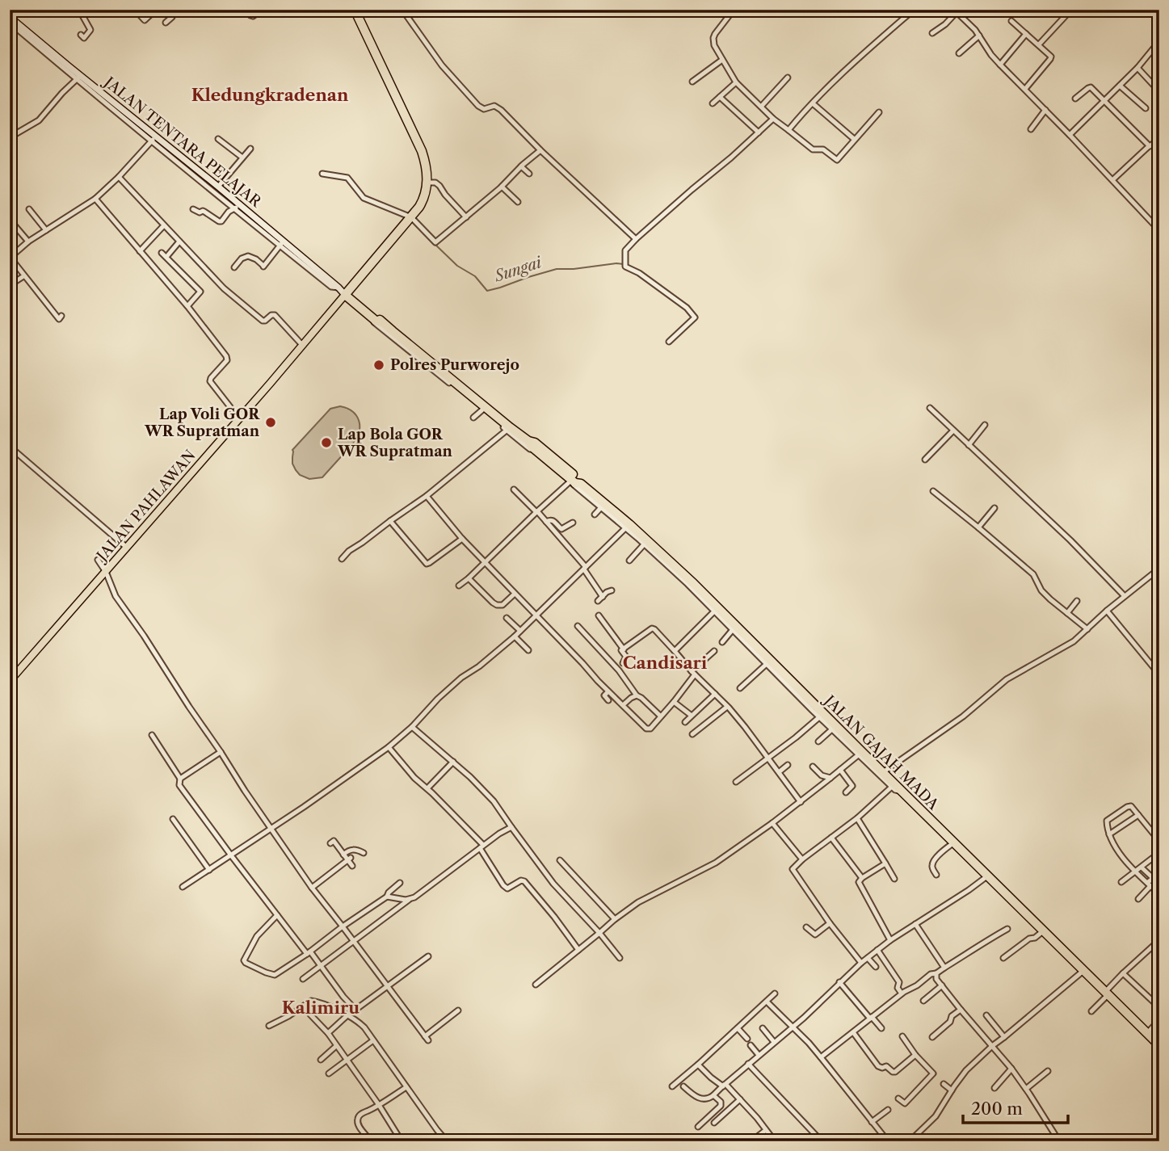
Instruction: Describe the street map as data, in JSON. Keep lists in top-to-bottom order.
{
  "streets": {
    "highway": ["JALAN GAJAH MADA"],
    "main road": ["JALAN TENTARA PELAJAR", "JALAN PAHLAWAN"]
  },
  "crossings": [
    ["JALAN TENTARA PELAJAR", "JALAN PAHLAWAN"],
    ["JALAN TENTARA PELAJAR", "JALAN GAJAH MADA"],
    ["JALAN PAHLAWAN", "JALAN GAJAH MADA"]
  ],
  "districts": ["Kledungkradenan", "Candisari", "Kalimiru"],
  "water": ["Sungai"],
  "places": ["Polres Purworejo", "Lap Voli GOR WR Supratman", "Lap Bola GOR WR Supratman"],
  "scale_bar": "200 m"
}
